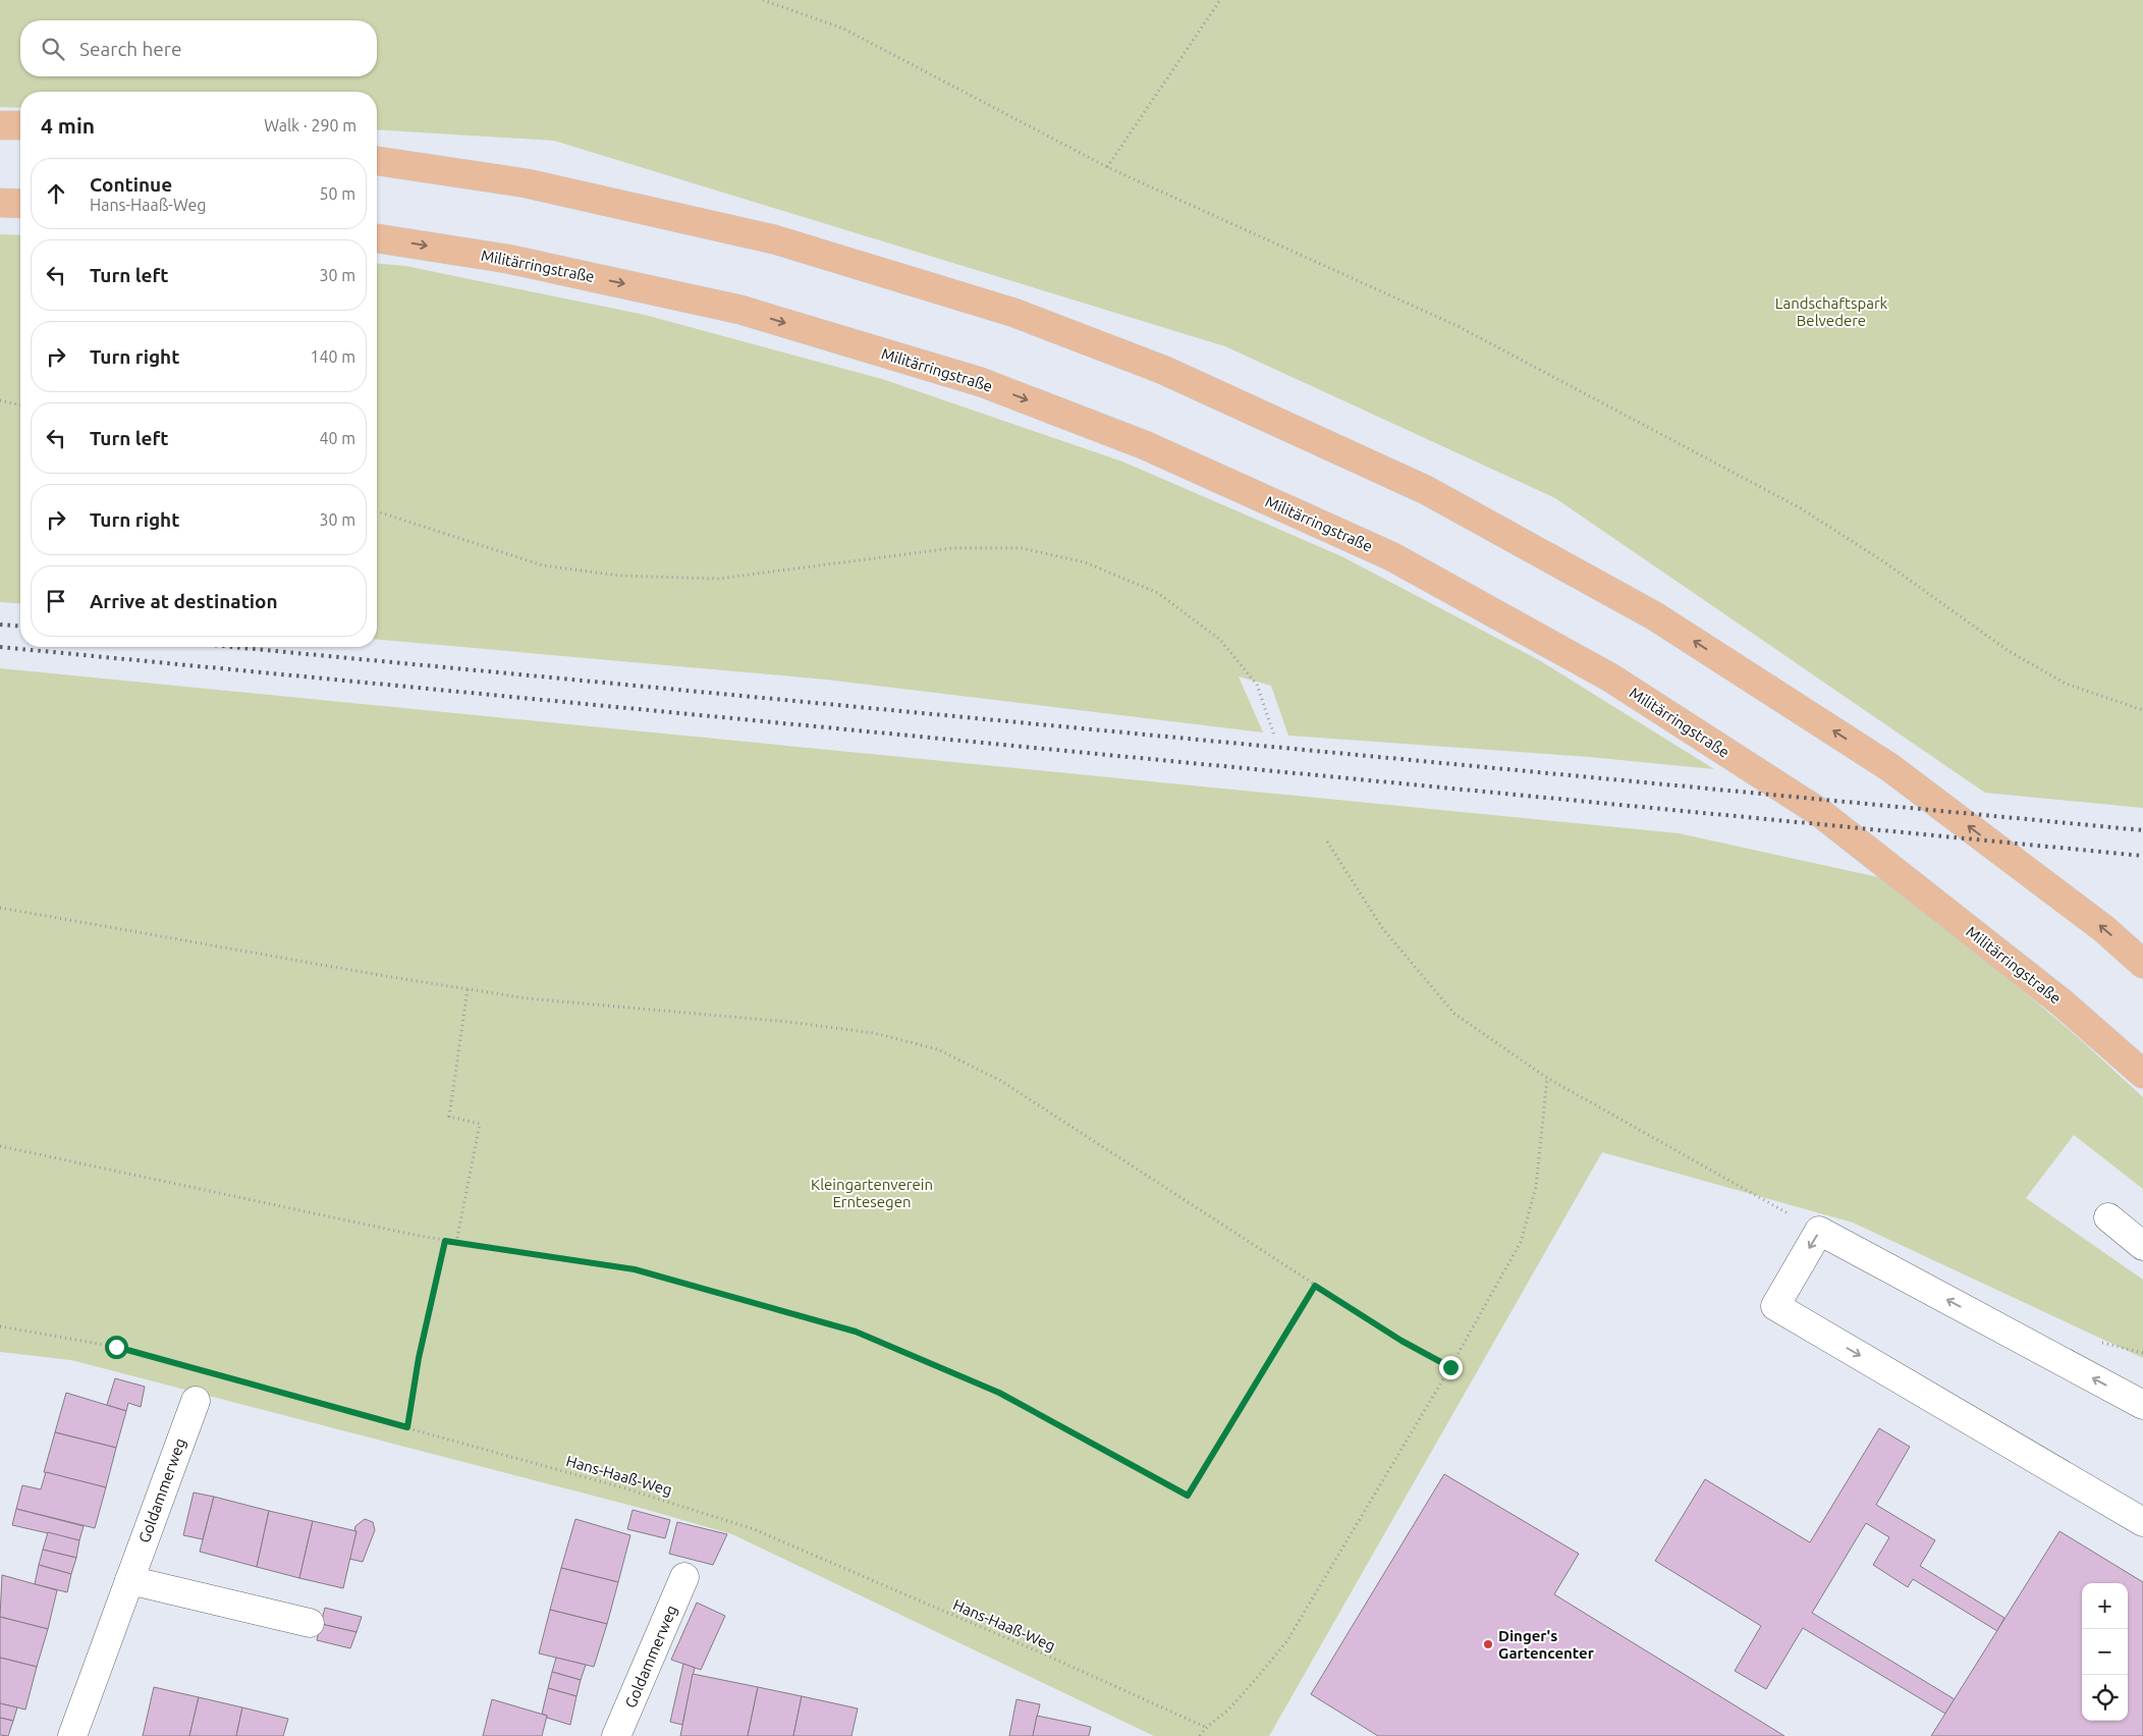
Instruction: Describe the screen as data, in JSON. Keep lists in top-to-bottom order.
{
  "streets": {
    "main road": ["Militärringstraße"],
    "street": ["Goldammerweg"],
    "path": ["Hans-Haaß-Weg"]
  },
  "parks": ["Landschaftspark Belvedere", "Kleingartenverein Erntesegen"],
  "places": ["Dinger's Gartencenter"],
  "page": {
    "search": "Search here",
    "heading": ["4 min", "Walk · 290 m"],
    "list": [
      ["Continue", "Hans-Haaß-Weg", "50 m"],
      ["Turn left", "30 m"],
      ["Turn right", "140 m"],
      ["Turn left", "40 m"],
      ["Turn right", "30 m"],
      "Arrive at destination"
    ],
    "map_buttons": ["+", "−"]
  }
}
